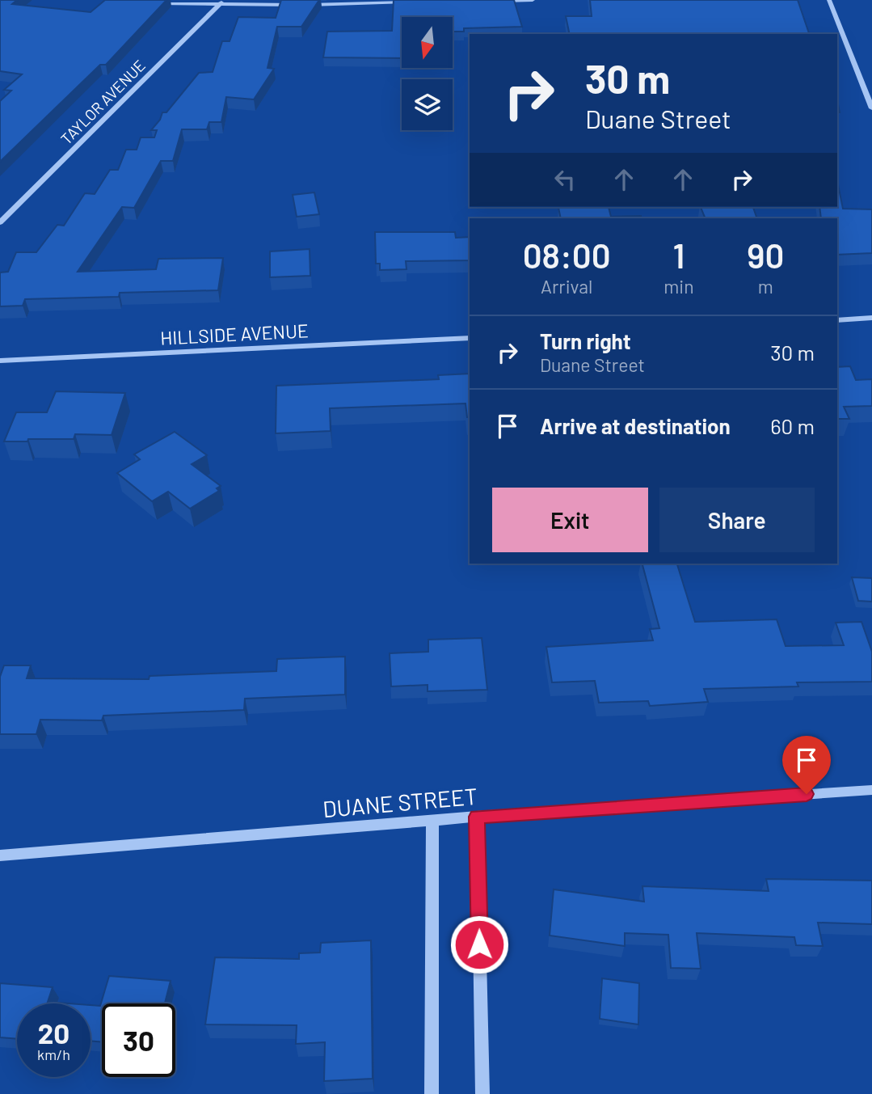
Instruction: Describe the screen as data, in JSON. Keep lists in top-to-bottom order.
{
  "streets": {
    "street": ["TAYLOR AVENUE", "HILLSIDE AVENUE", "DUANE STREET"]
  },
  "north": "bottom",
  "page": {
    "turn": ["30 m", "Duane Street"],
    "eta": [
      "08:00",
      "Arrival",
      "1",
      "min",
      "90",
      "m"
    ],
    "list": [
      {
        "name": "Turn right",
        "note": "Duane Street",
        "value": "30 m"
      },
      {
        "name": "Arrive at destination",
        "value": "60 m"
      }
    ],
    "buttons": ["Exit", "Share"],
    "speed": "20 km/h",
    "limit": "30"
  }
}
